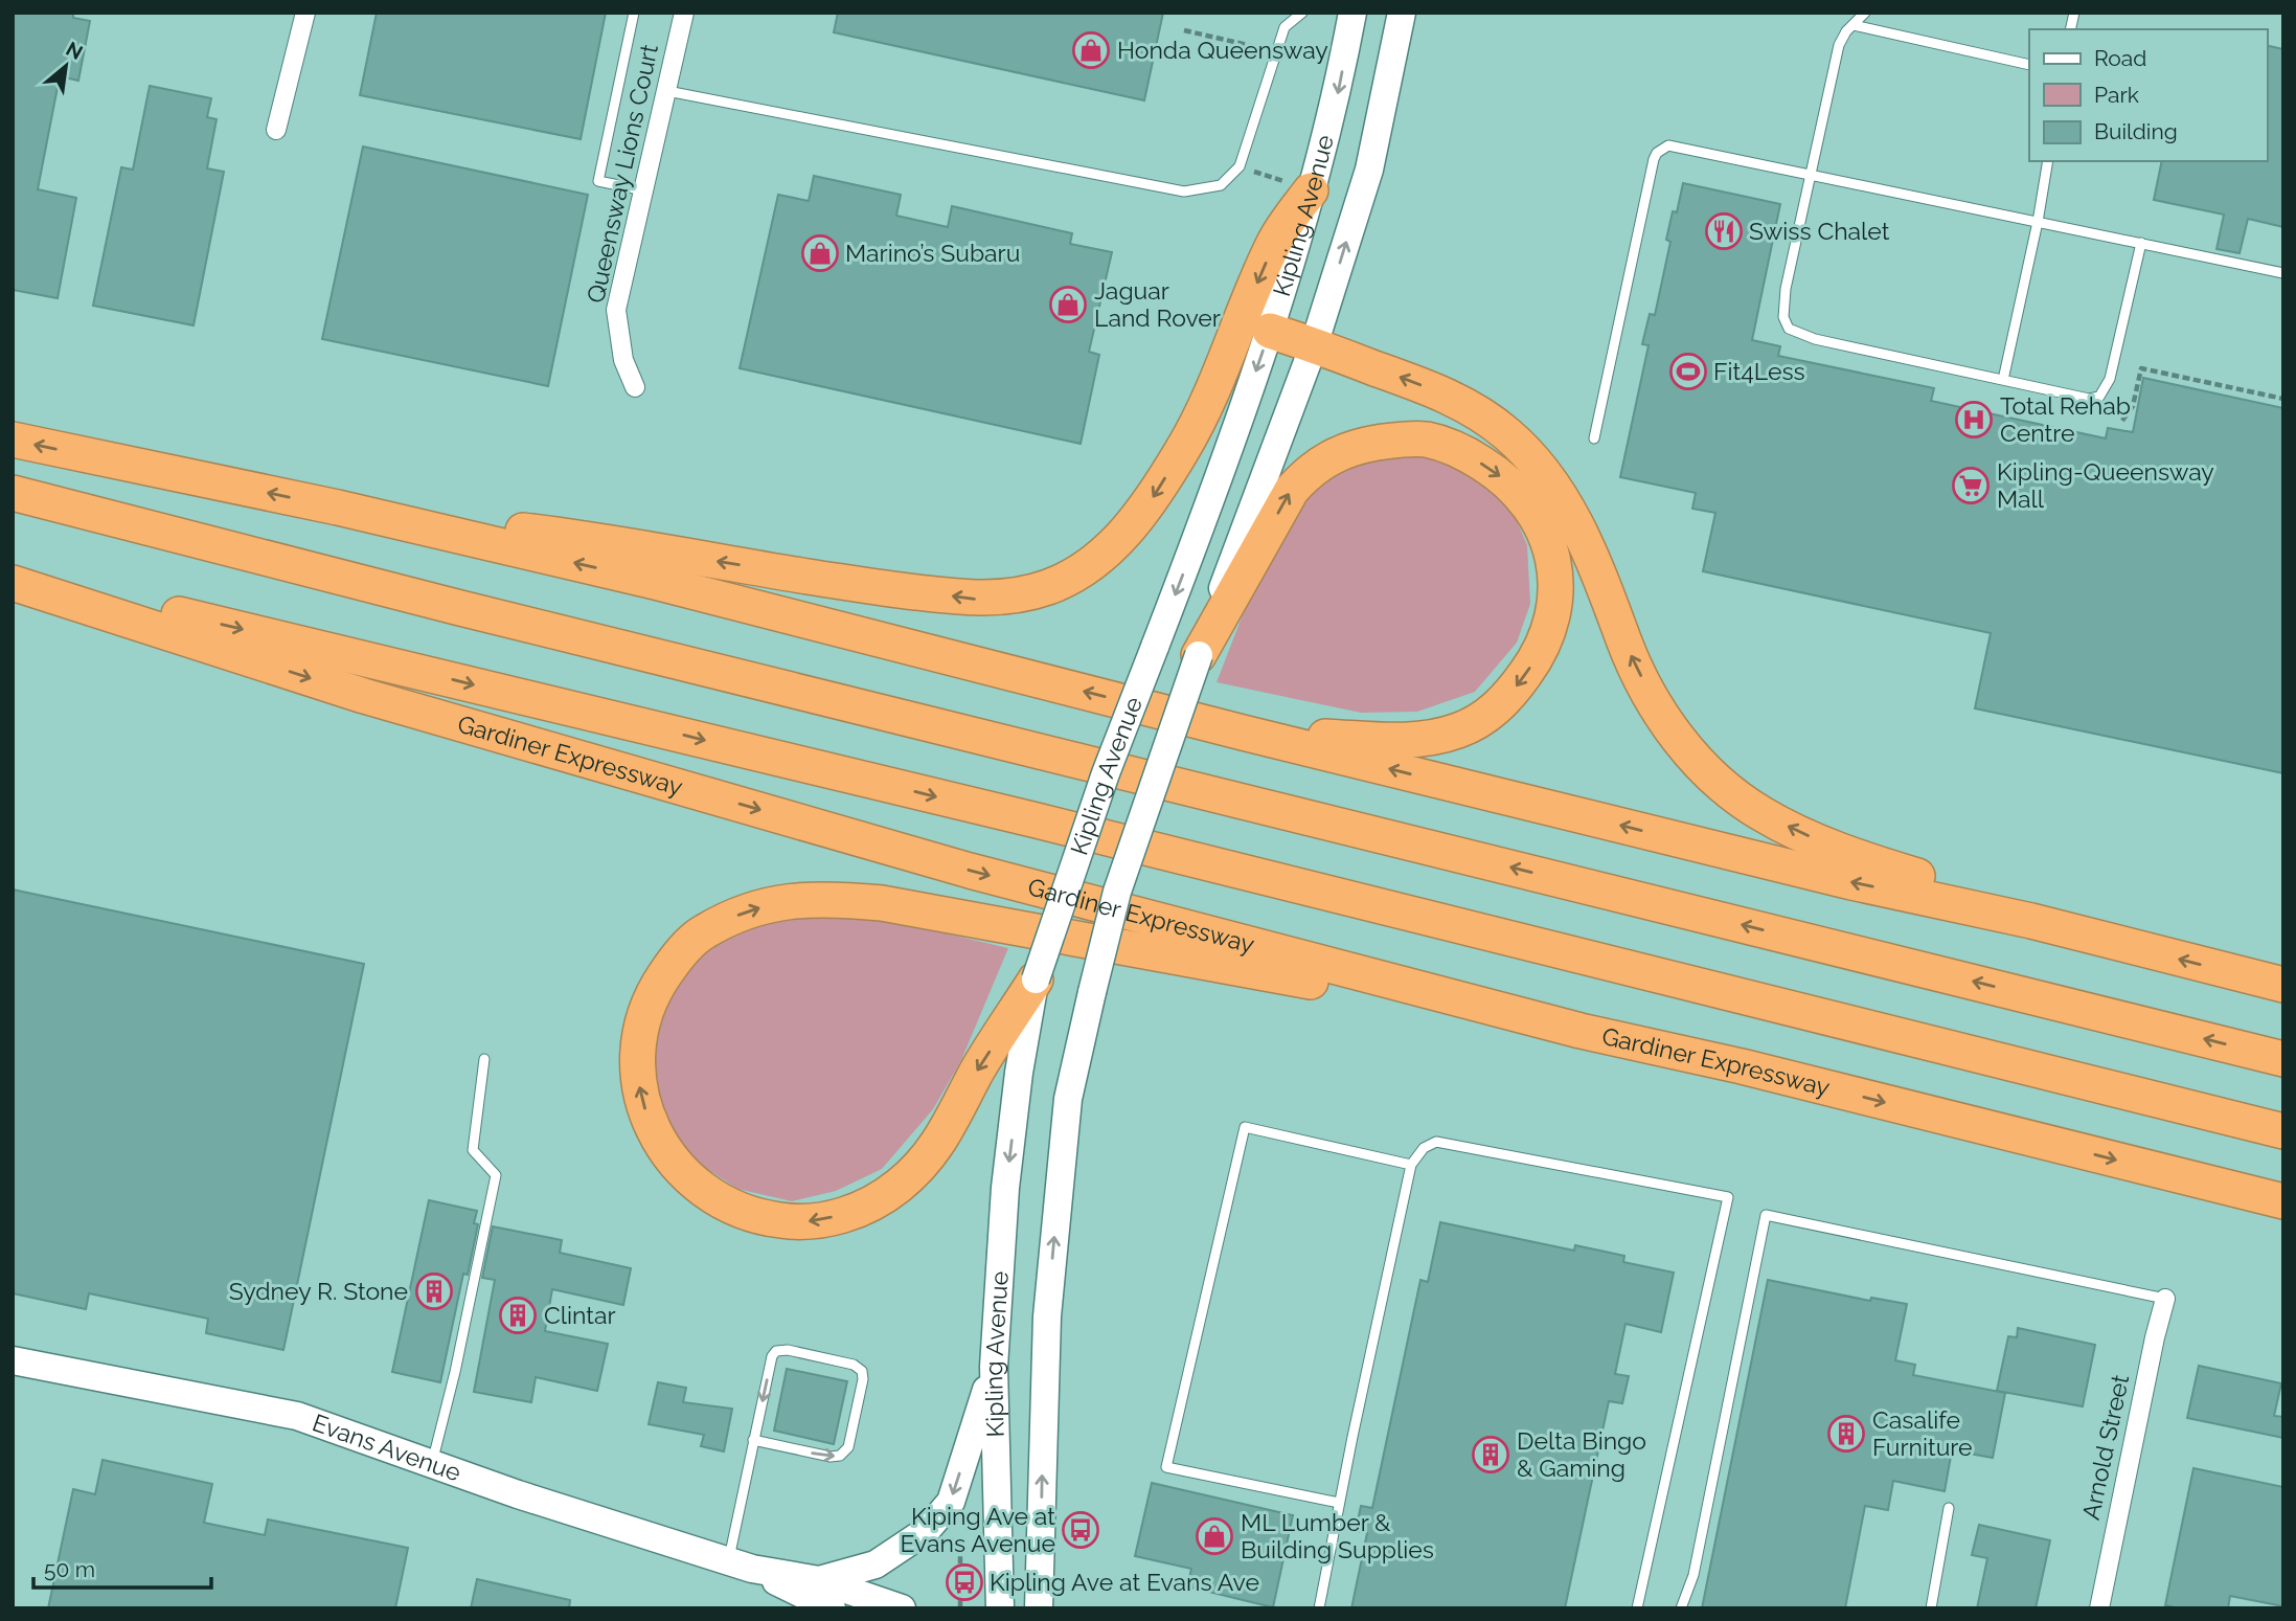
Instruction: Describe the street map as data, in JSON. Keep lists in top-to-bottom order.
{
  "streets": {
    "highway": ["Gardiner Expressway"],
    "main road": ["Kipling Avenue", "Evans Avenue"],
    "street": ["Queensway Lions Court", "Arnold Street"]
  },
  "places": {
    "shop": [
      "Honda Queensway",
      "Marino’s Subaru",
      "Jaguar Land Rover",
      "ML Lumber & Building Supplies"
    ],
    "restaurant": ["Swiss Chalet"],
    "sports": ["Fit4Less"],
    "hospital": ["Total Rehab Centre"],
    "supermarket": ["Kipling-Queensway Mall"],
    "building": [
      "Sydney R. Stone",
      "Clintar",
      "Casalife Furniture",
      "Delta Bingo & Gaming"
    ],
    "bus stop": ["Kiping Ave at Evans Avenue", "Kipling Ave at Evans Ave"]
  },
  "legend": ["Road", "Park", "Building"],
  "scale_bar": "50 m",
  "north": "top right"
}
